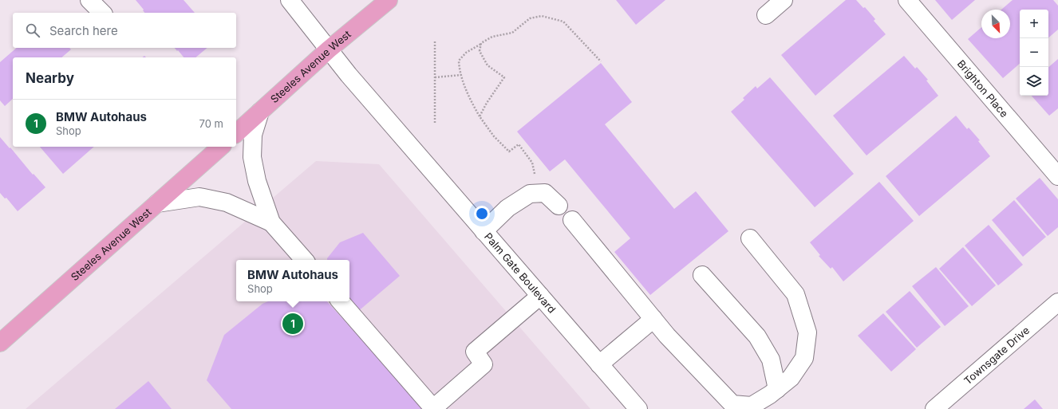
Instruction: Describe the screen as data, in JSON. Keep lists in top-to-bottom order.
{
  "streets": {
    "main road": ["Steeles Avenue West"],
    "street": ["Brighton Place", "Palm Gate Boulevard", "Townsgate Drive"]
  },
  "crossings": [
    ["Steeles Avenue West", "Palm Gate Boulevard"]
  ],
  "north": "bottom right",
  "page": {
    "map_buttons": ["+", "−"],
    "search": "Search here",
    "heading": "Nearby",
    "list": [
      {
        "mark": "1",
        "name": "BMW Autohaus",
        "note": "Shop",
        "value": "70 m"
      }
    ],
    "popup": ["BMW Autohaus", "Shop"],
    "pins": "1"
  }
}
